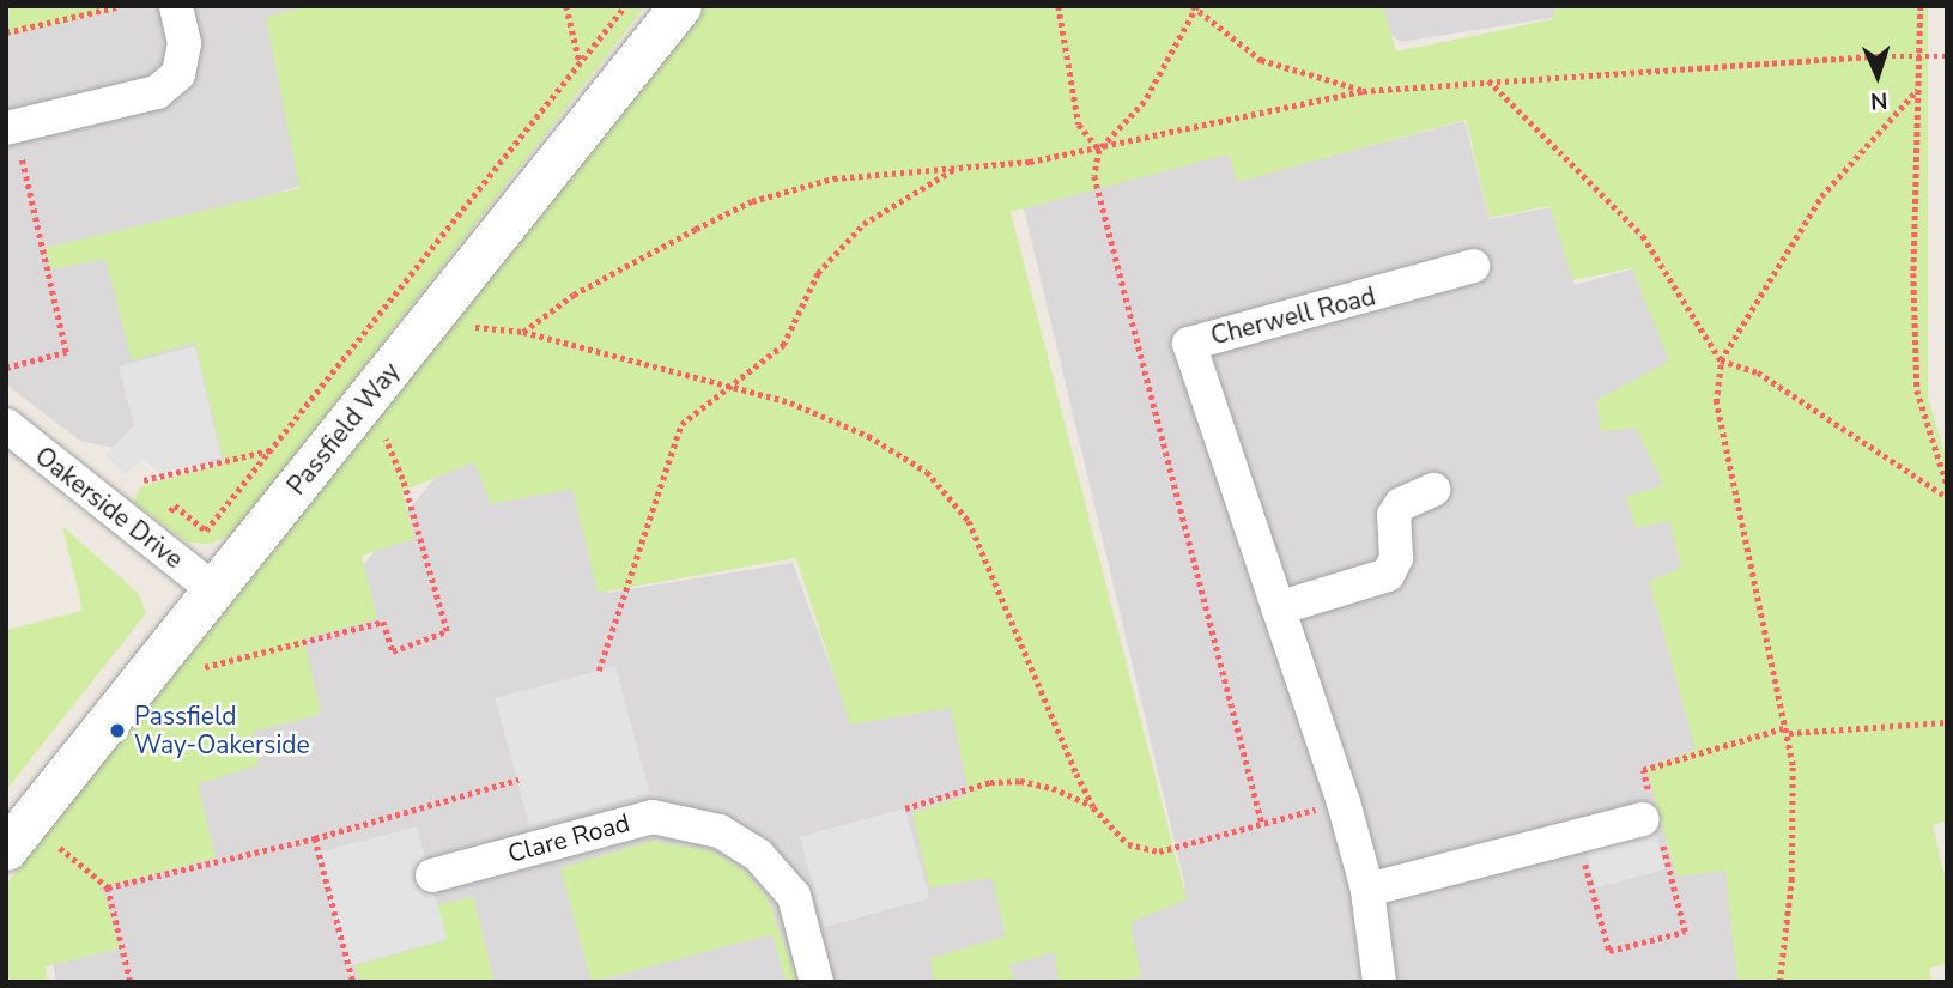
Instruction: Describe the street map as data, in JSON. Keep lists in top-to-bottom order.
{
  "streets": {
    "street": [
      "Cherwell Road",
      "Passfield Way",
      "Oakerside Drive",
      "Clare Road"
    ]
  },
  "crossings": [
    ["Passfield Way", "Oakerside Drive"]
  ],
  "places": ["Passfield Way-Oakerside"],
  "north": "bottom"
}
